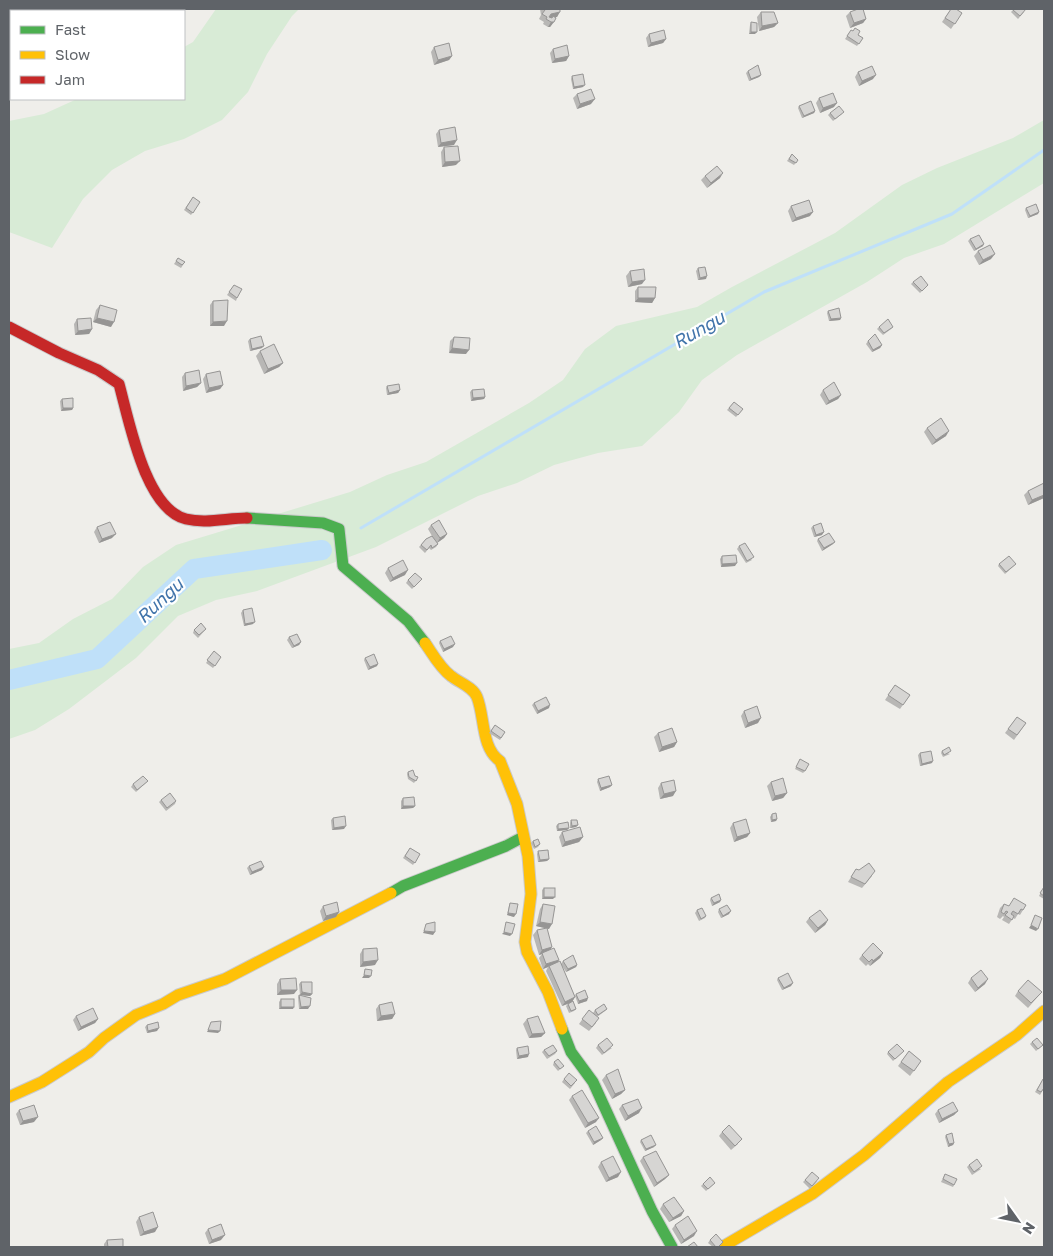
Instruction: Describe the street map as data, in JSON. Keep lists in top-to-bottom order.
{
  "water": ["Rungu"],
  "legend": ["Fast", "Slow", "Jam"],
  "north": "bottom right"
}
